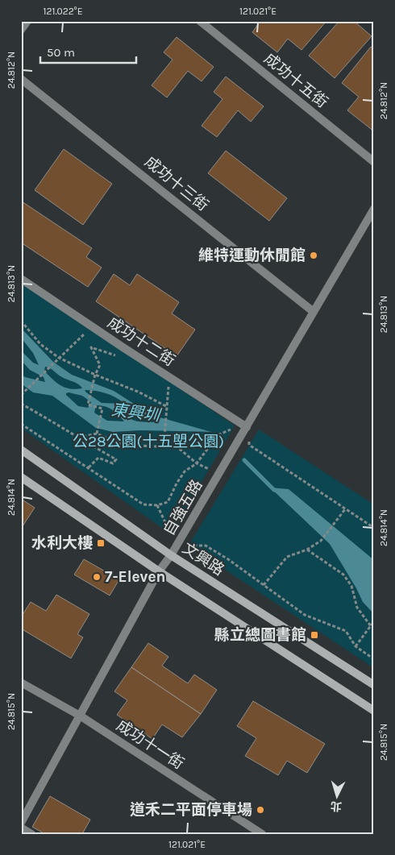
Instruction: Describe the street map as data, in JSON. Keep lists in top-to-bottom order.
{
  "streets": {
    "street": [
      "成功十五街",
      "成功十三街",
      "成功十二街",
      "自強五路",
      "文興路",
      "成功十一街"
    ]
  },
  "crossings": [
    ["成功十三街", "自強五路"],
    ["成功十二街", "自強五路"],
    ["自強五路", "文興路"],
    ["自強五路", "成功十一街"]
  ],
  "water": ["東興圳"],
  "parks": ["公28公園(十五塱公園)"],
  "places": {
    "other": ["維特運動休閒館", "7-Eleven", "道禾二平面停車場"],
    "transit": ["水利大樓", "縣立總圖書館"]
  },
  "scale_bar": "50 m",
  "north": "bottom",
  "coordinates": [
    "121.022°E",
    "121.021°E",
    "24.812°N",
    "24.813°N",
    "24.814°N",
    "24.815°N"
  ]
}
